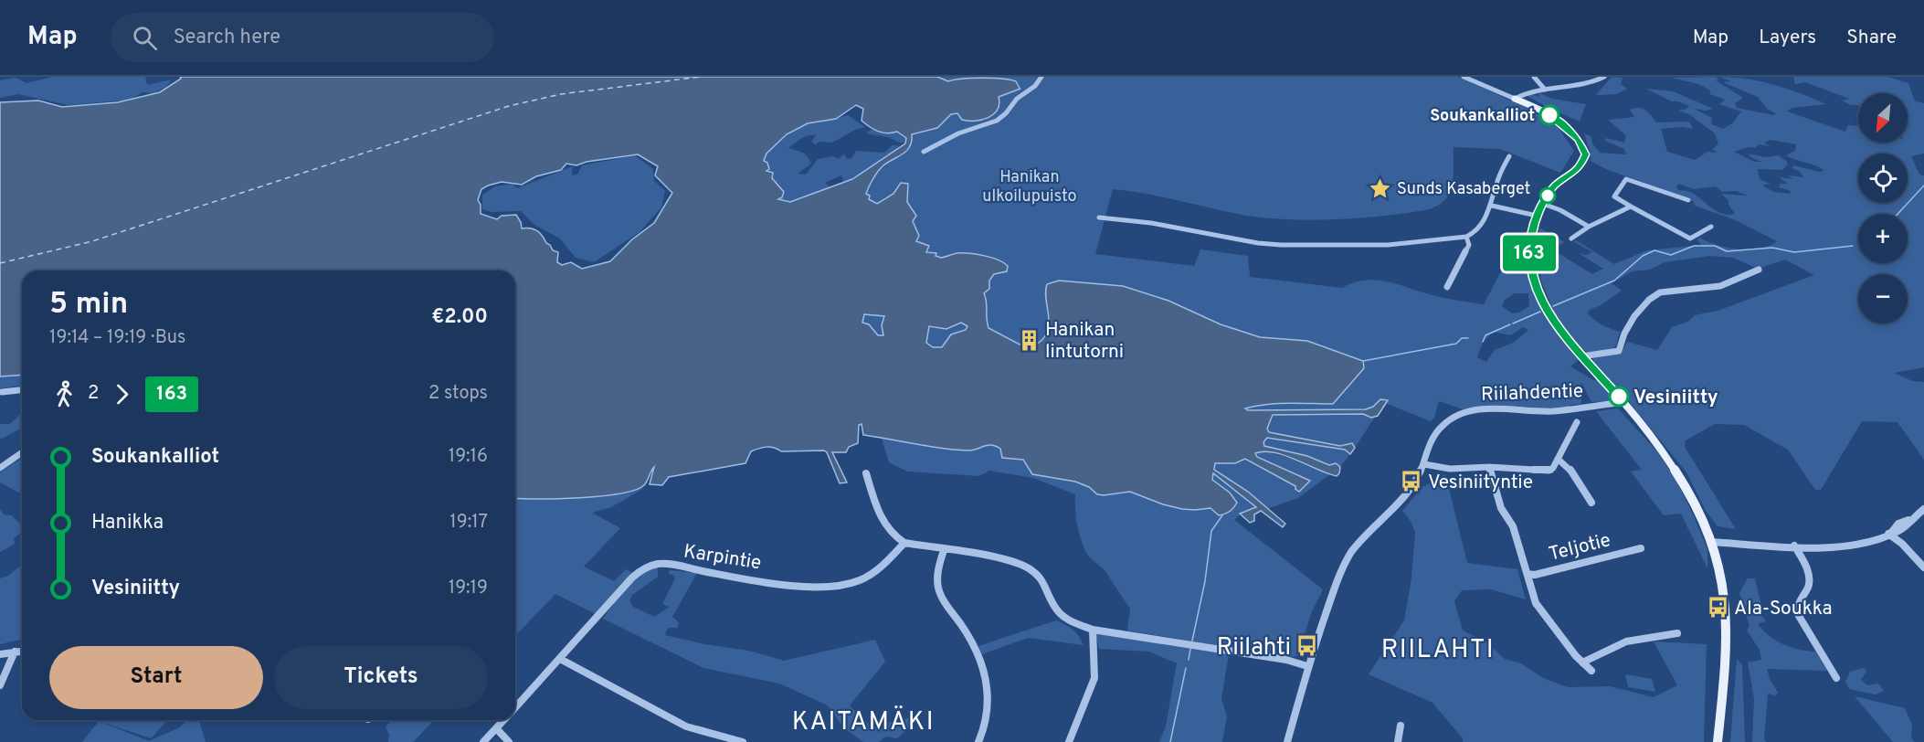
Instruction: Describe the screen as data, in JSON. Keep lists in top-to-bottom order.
{
  "streets": {
    "street": ["Riilahdentie", "Teljotie", "Karpintie"]
  },
  "districts": ["RIILAHTI", "KAITAMÄKI"],
  "parks": ["Hanikan ulkoilupuisto"],
  "places": {
    "other": ["Soukankalliot", "Vesiniitty"],
    "place": ["Sunds Kasaberget"],
    "building": ["Hanikan lintutorni"],
    "bus stop": ["Vesiniityntie", "Ala-Soukka", "Riilahti"]
  },
  "lines": ["bus line 163"],
  "north": "bottom left",
  "page": {
    "header": "Map",
    "search": "Search here",
    "nav": ["Map", "Layers", "Share"],
    "on_map": "163",
    "map_buttons": ["+", "−"],
    "heading": ["5 min", "19:14 – 19:19 · Bus", "€2.00"],
    "legs": ["2", "163", "2 stops"],
    "list": [
      {
        "name": "Soukankalliot",
        "value": "19:16"
      },
      {
        "name": "Hanikka",
        "value": "19:17"
      },
      {
        "name": "Vesiniitty",
        "value": "19:19"
      }
    ],
    "buttons": ["Start", "Tickets"]
  }
}
